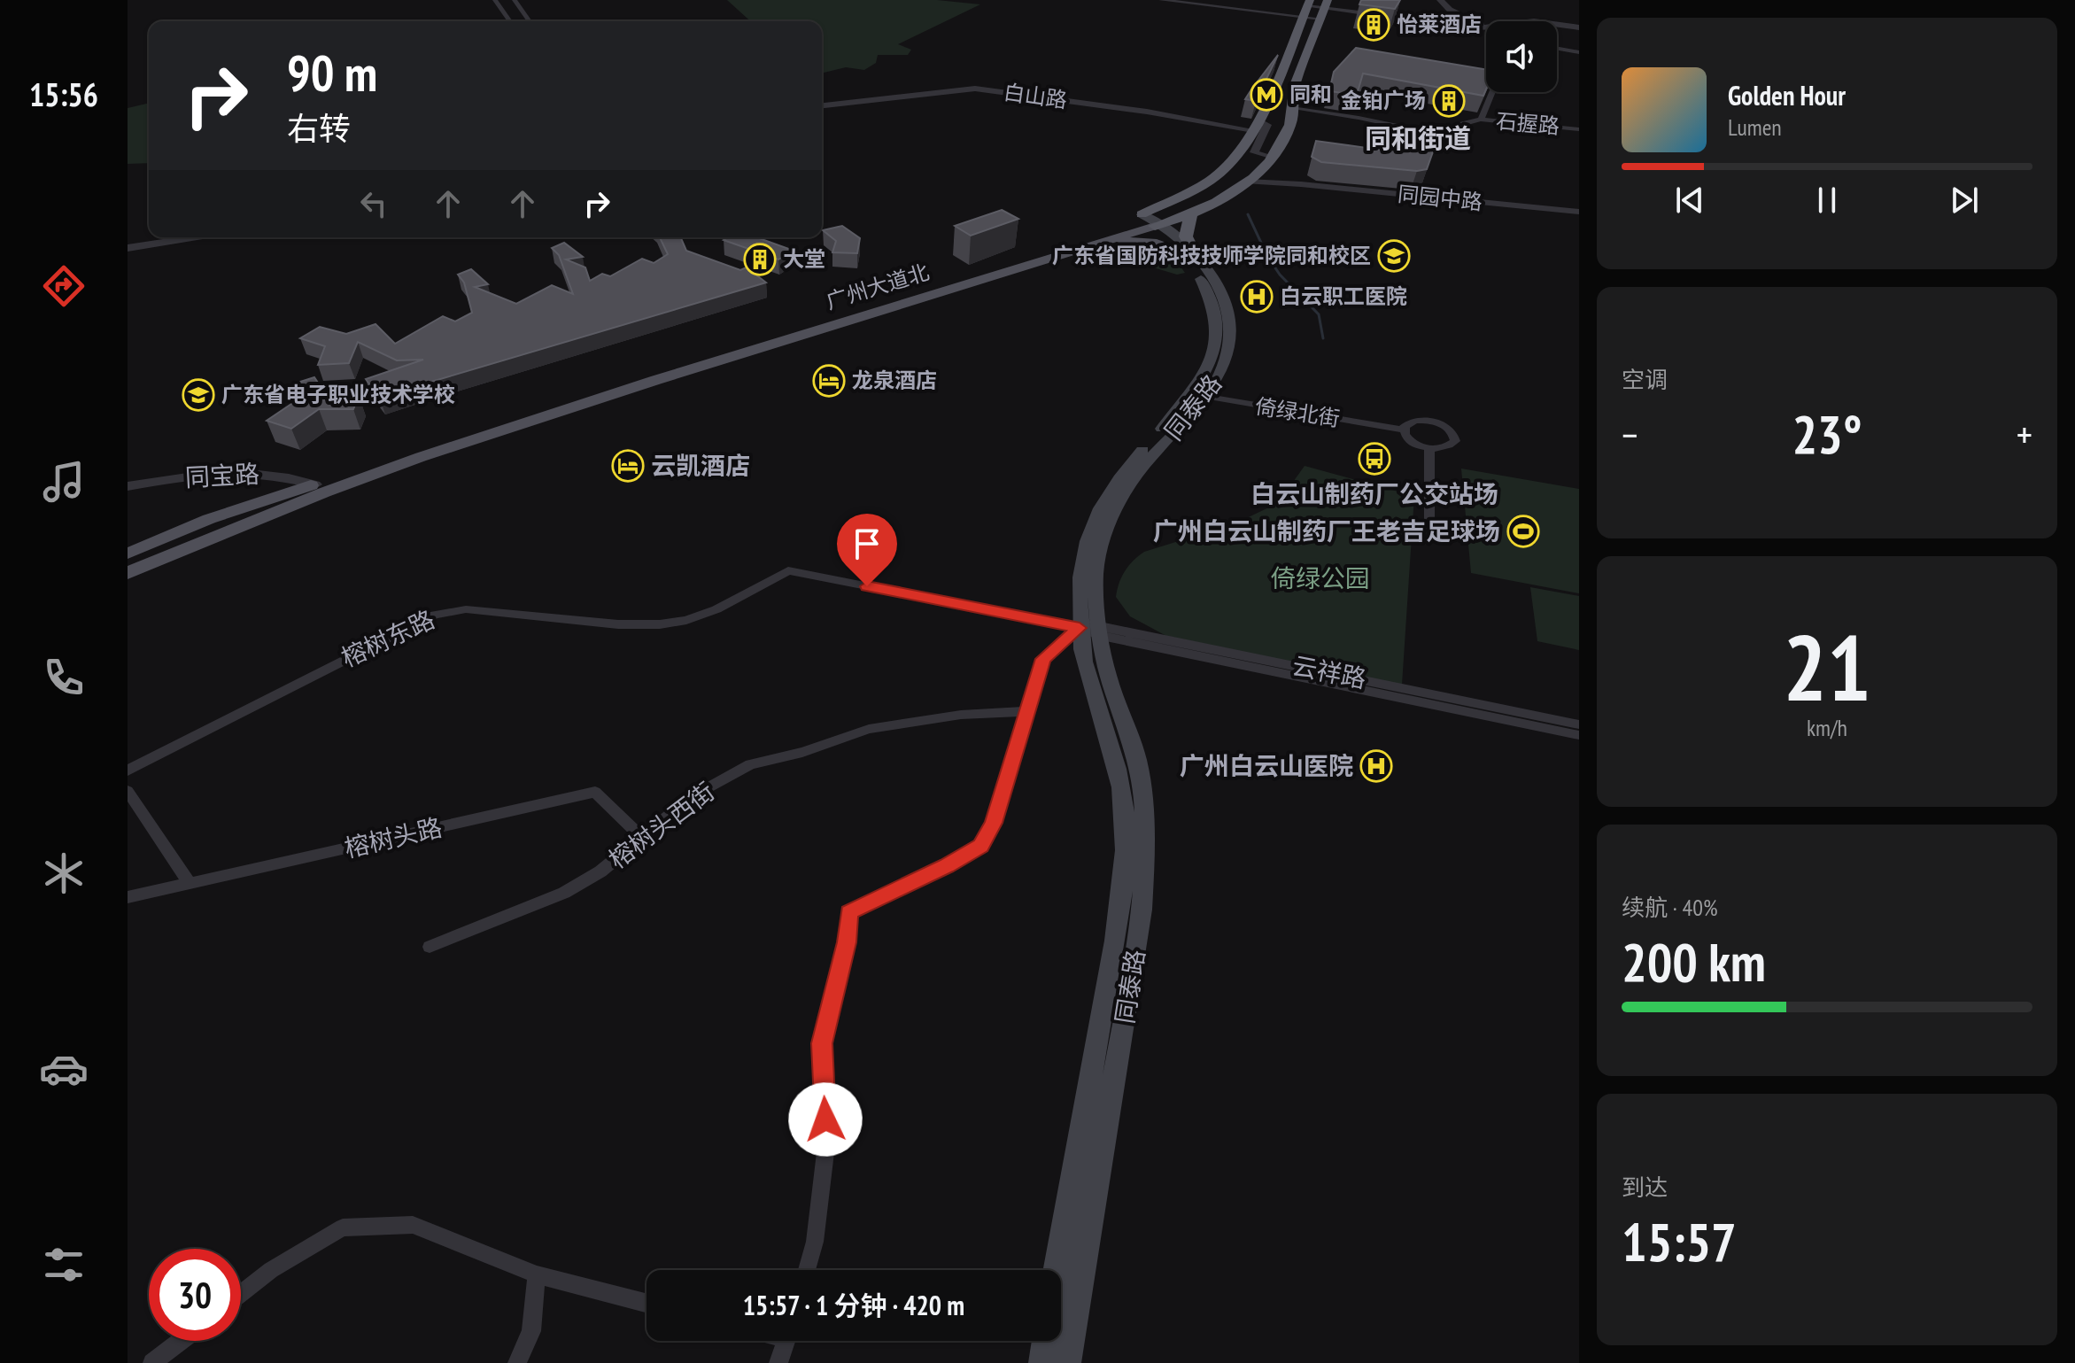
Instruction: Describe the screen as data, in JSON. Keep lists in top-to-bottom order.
{
  "streets": {
    "highway": ["广州大道北"],
    "main road": ["同泰路"],
    "street": [
      "白山路",
      "石握路",
      "同园中路",
      "倚绿北街",
      "同宝路",
      "榕树东路",
      "云祥路",
      "榕树头西街",
      "榕树头路"
    ]
  },
  "crossings": [
    ["白山路", "广州大道北"],
    ["石握路", "广州大道北"],
    ["广州大道北", "同泰路"],
    ["广州大道北", "同宝路"],
    ["同泰路", "倚绿北街"],
    ["同泰路", "榕树东路"],
    ["同泰路", "云祥路"],
    ["榕树东路", "云祥路"],
    ["榕树头西街", "榕树头路"]
  ],
  "districts": ["同和街道"],
  "parks": ["倚绿公园"],
  "places": {
    "building": ["怡莱酒店", "金铂广场", "大堂"],
    "metro station": ["同和"],
    "school or university": ["广东省国防科技技师学院同和校区", "广东省电子职业技术学校"],
    "hospital": ["白云职工医院", "广州白云山医院"],
    "hotel": ["龙泉酒店", "云凯酒店"],
    "bus stop": ["白云山制药厂公交站场"],
    "sports": ["广州白云山制药厂王老吉足球场"]
  },
  "page": {
    "tabs": "15:56",
    "turn": ["90 m", "右转"],
    "song": ["Golden Hour", "Lumen"],
    "tile": [
      "空调",
      ["21", "km/h"],
      ["续航 · 40%", "200 km"],
      ["到达", "15:57"]
    ],
    "heat": ["−", "23°", "+"],
    "limit": "30",
    "trip": "15:57 · 1 分钟 · 420 m"
  }
}
